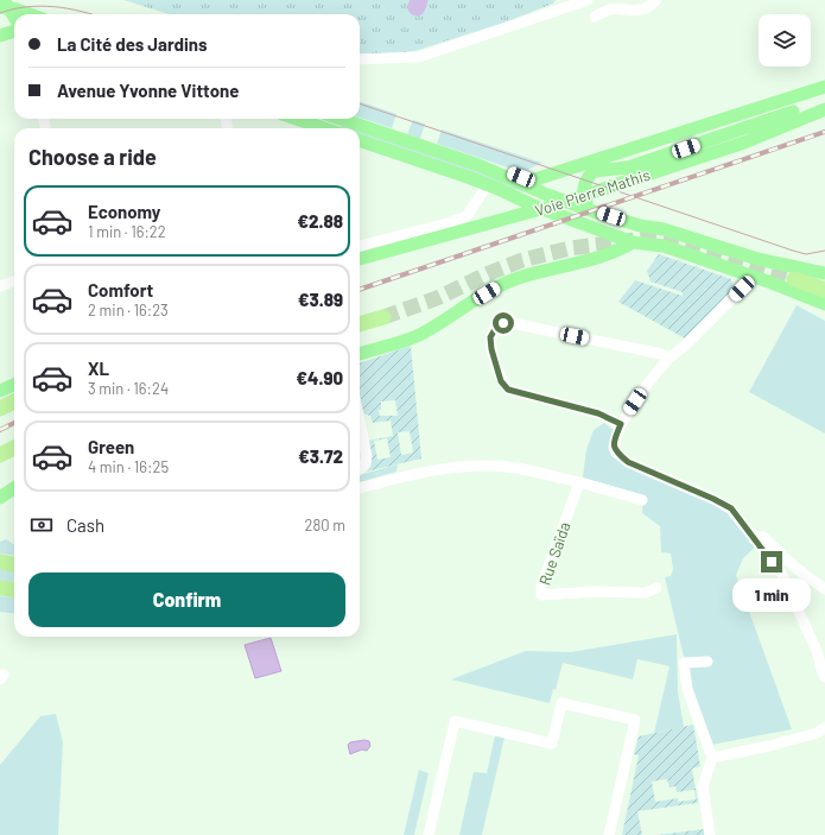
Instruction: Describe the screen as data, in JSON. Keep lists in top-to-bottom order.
{
  "streets": {
    "main road": ["Voie Pierre Mathis"],
    "street": ["Rue Saïda"]
  },
  "page": {
    "banner": ["La Cité des Jardins", "Avenue Yvonne Vittone"],
    "heading": "Choose a ride",
    "list": [
      {
        "name": "Economy",
        "note": "1 min · 16:22",
        "value": "€2.88"
      },
      {
        "name": "Comfort",
        "note": "2 min · 16:23",
        "value": "€3.89"
      },
      {
        "name": "XL",
        "note": "3 min · 16:24",
        "value": "€4.90"
      },
      {
        "name": "Green",
        "note": "4 min · 16:25",
        "value": "€3.72"
      }
    ],
    "pay": ["Cash", "280 m"],
    "buttons": "Confirm",
    "bubble": "1 min"
  }
}
